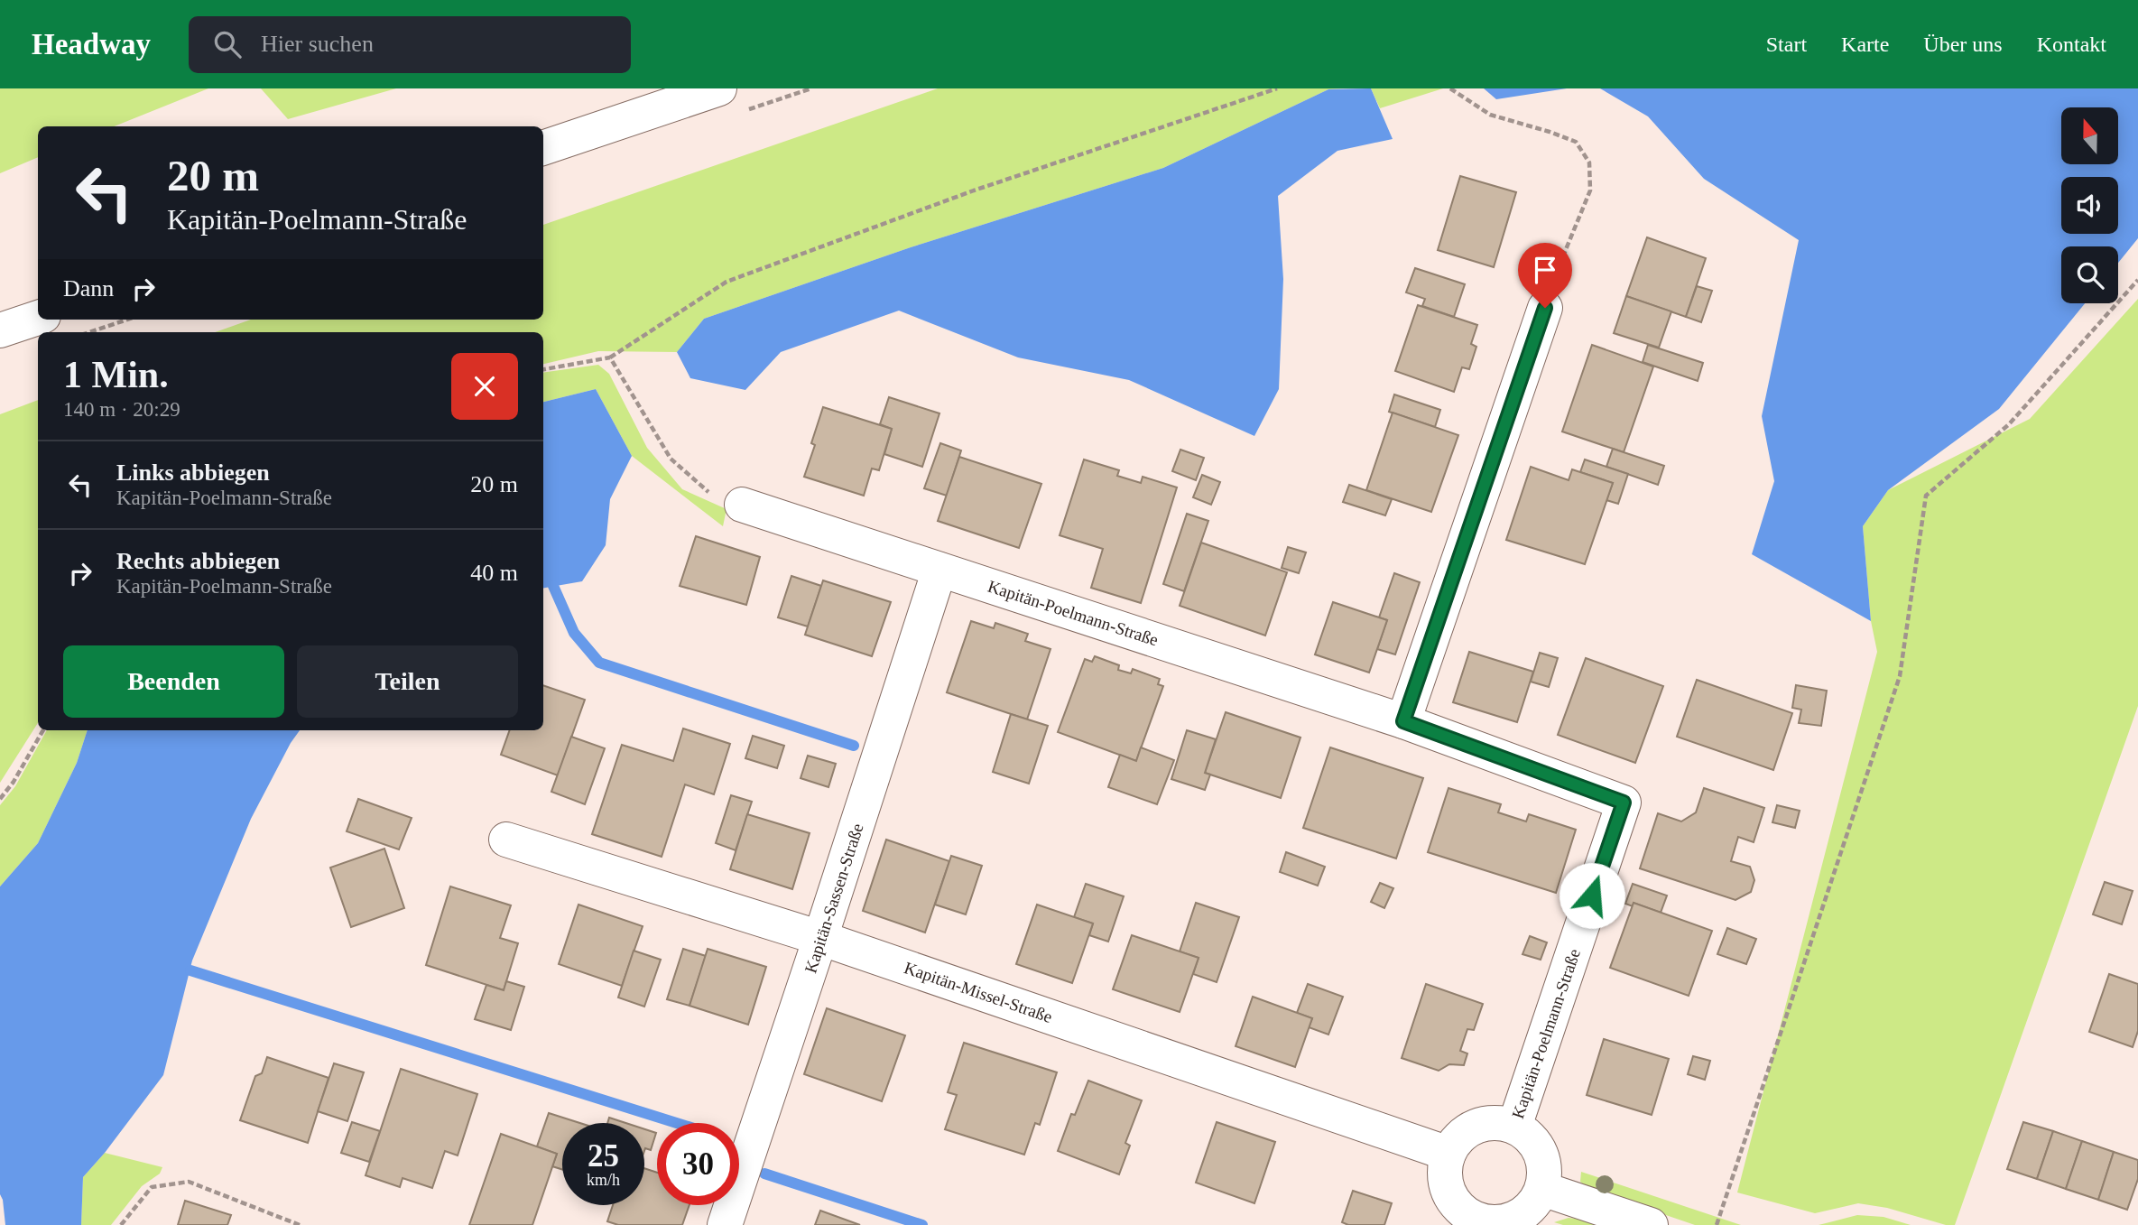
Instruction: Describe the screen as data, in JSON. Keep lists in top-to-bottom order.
{
  "streets": {
    "street": ["Kapitän-Poelmann-Straße", "Kapitän-Sassen-Straße", "Kapitän-Missel-Straße"]
  },
  "crossings": [
    ["Kapitän-Poelmann-Straße", "Kapitän-Sassen-Straße"],
    ["Kapitän-Poelmann-Straße", "Kapitän-Missel-Straße"],
    ["Kapitän-Sassen-Straße", "Kapitän-Missel-Straße"]
  ],
  "north": "top",
  "page": {
    "header": "Headway",
    "search": "Hier suchen",
    "nav": [
      "Start",
      "Karte",
      "Über uns",
      "Kontakt"
    ],
    "turn": ["20 m", "Kapitän-Poelmann-Straße"],
    "then": "Dann",
    "heading": ["1 Min.", "140 m · 20:29"],
    "list": [
      {
        "name": "Links abbiegen",
        "note": "Kapitän-Poelmann-Straße",
        "value": "20 m"
      },
      {
        "name": "Rechts abbiegen",
        "note": "Kapitän-Poelmann-Straße",
        "value": "40 m"
      }
    ],
    "buttons": ["Beenden", "Teilen"],
    "speed": "25 km/h",
    "limit": "30"
  }
}
